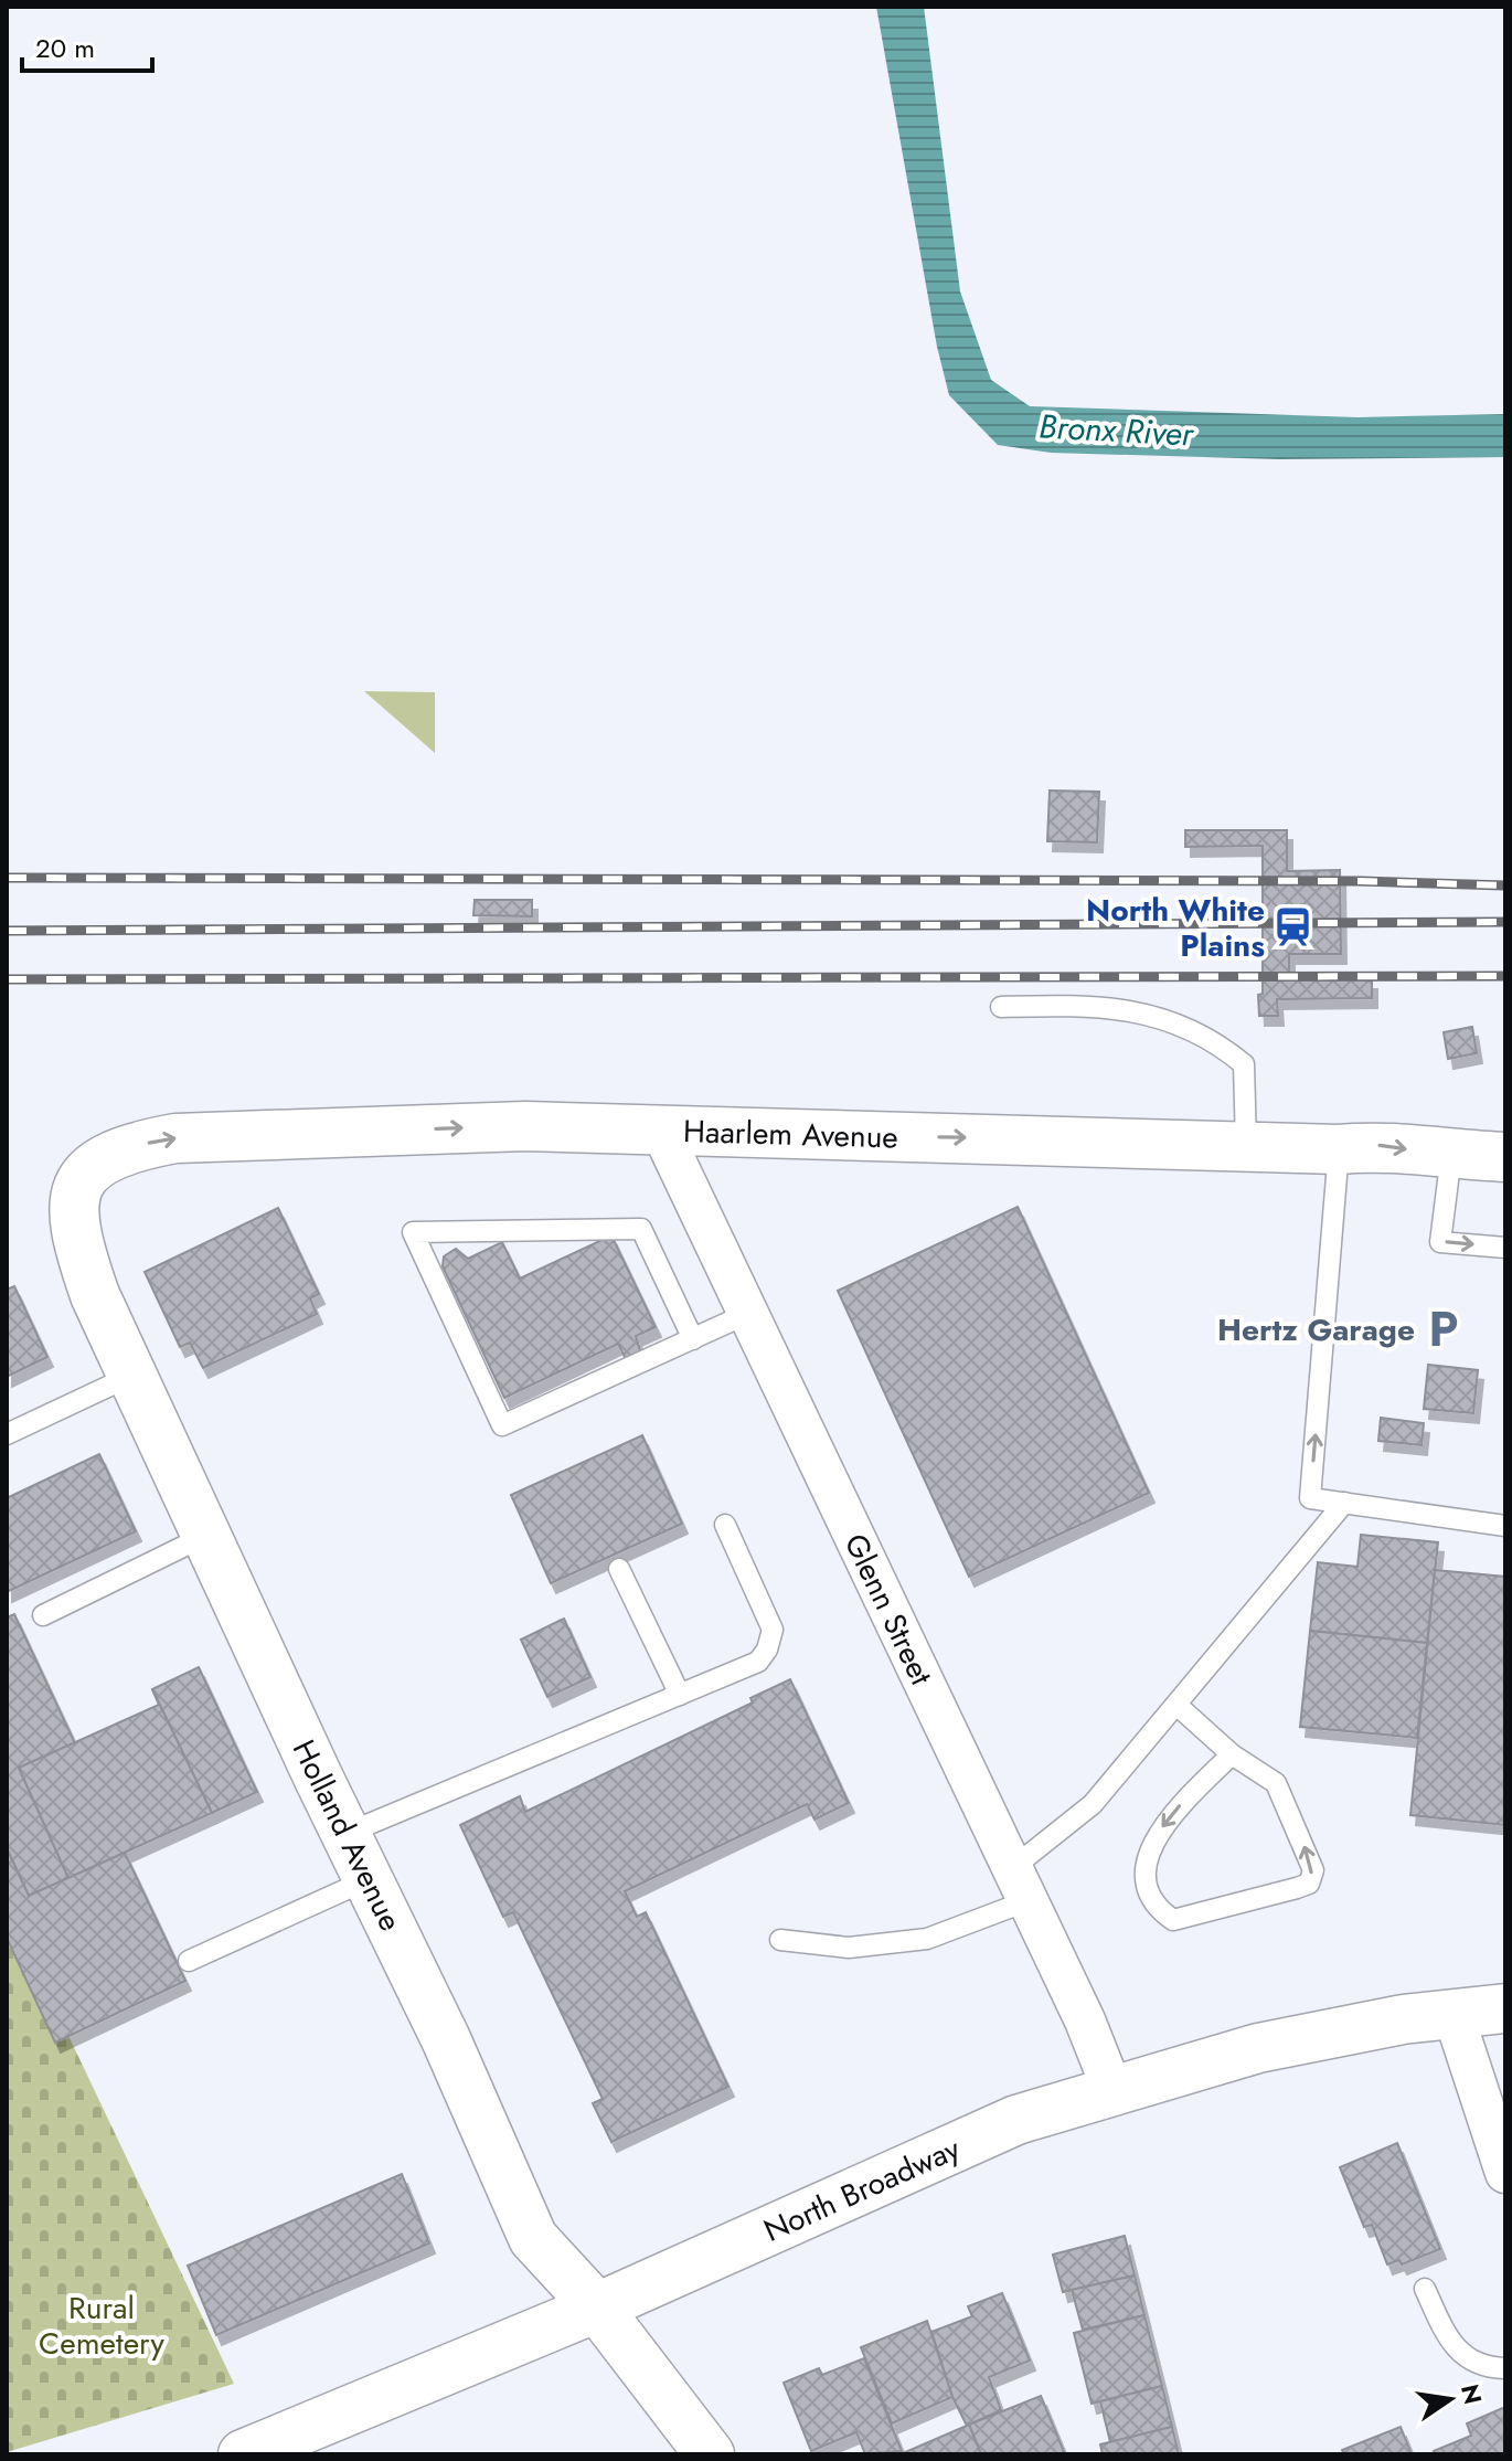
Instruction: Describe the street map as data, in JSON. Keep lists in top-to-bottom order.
{
  "streets": {
    "street": [
      "Haarlem Avenue",
      "Glenn Street",
      "Holland Avenue",
      "North Broadway"
    ]
  },
  "crossings": [
    ["Haarlem Avenue", "Glenn Street"],
    ["Haarlem Avenue", "Holland Avenue"],
    ["Glenn Street", "North Broadway"],
    ["Holland Avenue", "North Broadway"]
  ],
  "one_way": ["Haarlem Avenue"],
  "water": ["Bronx River"],
  "parks": ["Rural Cemetery"],
  "places": {
    "station": ["North White Plains"],
    "parking": ["Hertz Garage"]
  },
  "scale_bar": "20 m",
  "north": "right"
}
